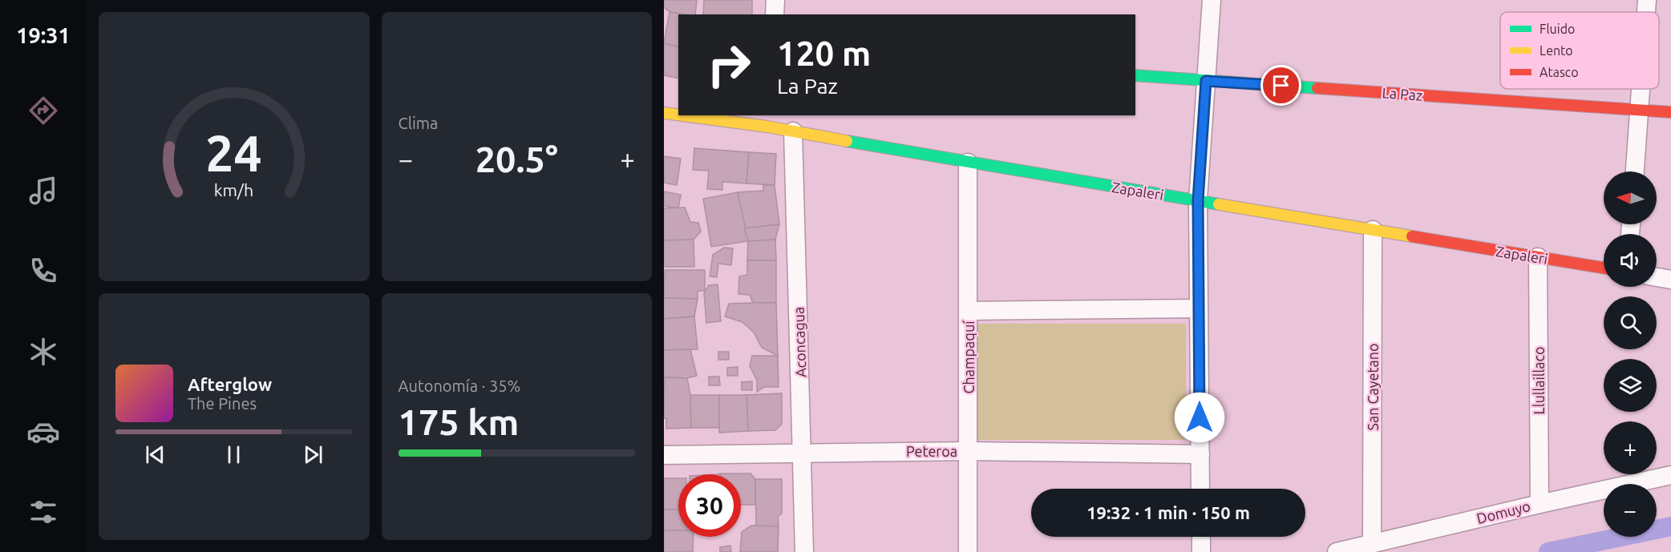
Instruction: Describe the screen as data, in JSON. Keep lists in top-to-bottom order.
{
  "streets": {
    "street": [
      "La Paz",
      "Zapaleri",
      "Aconcagua",
      "Champaquí",
      "Llullaillaco",
      "San Cayetano",
      "Peteroa",
      "Domuyo"
    ]
  },
  "crossings": [
    ["Zapaleri", "Aconcagua"],
    ["Zapaleri", "Champaquí"],
    ["Zapaleri", "Llullaillaco"],
    ["Zapaleri", "San Cayetano"],
    ["Aconcagua", "Peteroa"],
    ["Champaquí", "Peteroa"],
    ["Llullaillaco", "Domuyo"],
    ["San Cayetano", "Domuyo"]
  ],
  "legend": ["Fluido", "Lento", "Atasco"],
  "north": "left",
  "page": {
    "tabs": "19:31",
    "tile": [
      "Clima",
      ["Autonomía · 35%", "175 km"]
    ],
    "turn": ["120 m", "La Paz"],
    "heat": ["−", "20.5°", "+"],
    "map_buttons": ["+", "−"],
    "song": ["Afterglow", "The Pines"],
    "limit": "30",
    "trip": "19:32 · 1 min · 150 m",
    "gauge": ["24", "km/h"]
  }
}
